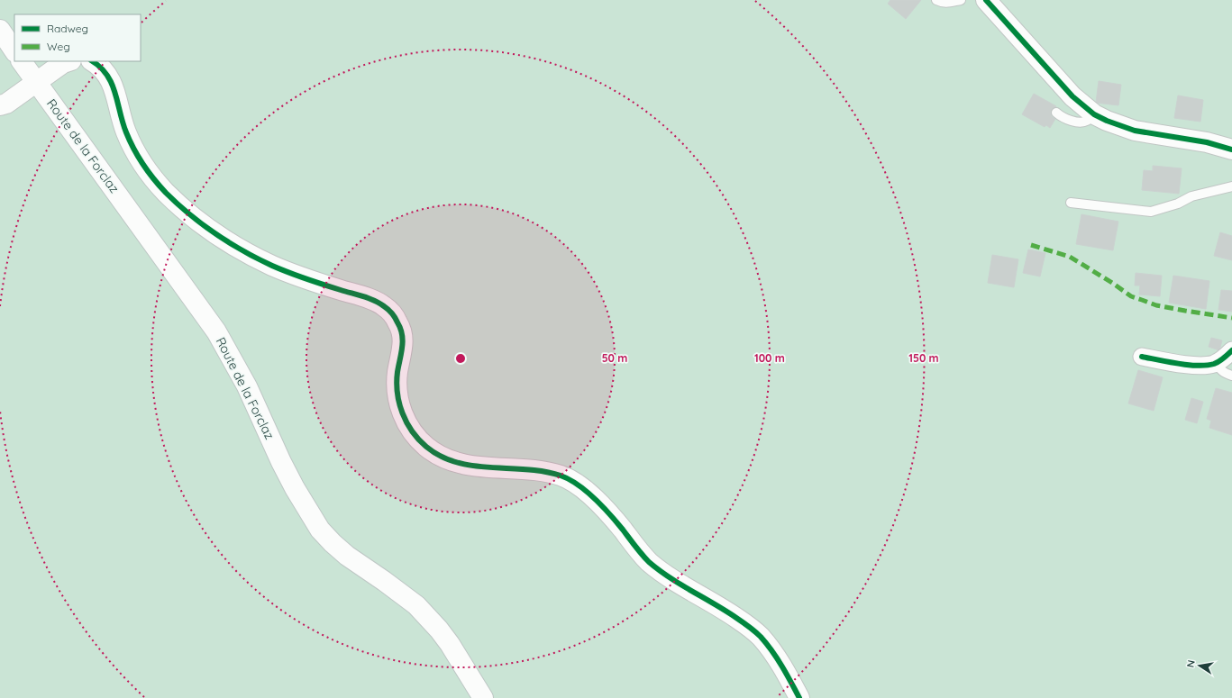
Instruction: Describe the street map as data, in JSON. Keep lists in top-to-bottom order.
{
  "streets": {
    "street": ["Route de la Forclaz"]
  },
  "legend": ["Radweg", "Weg"],
  "north": "left",
  "rings": ["50 m", "100 m", "150 m"]
}
